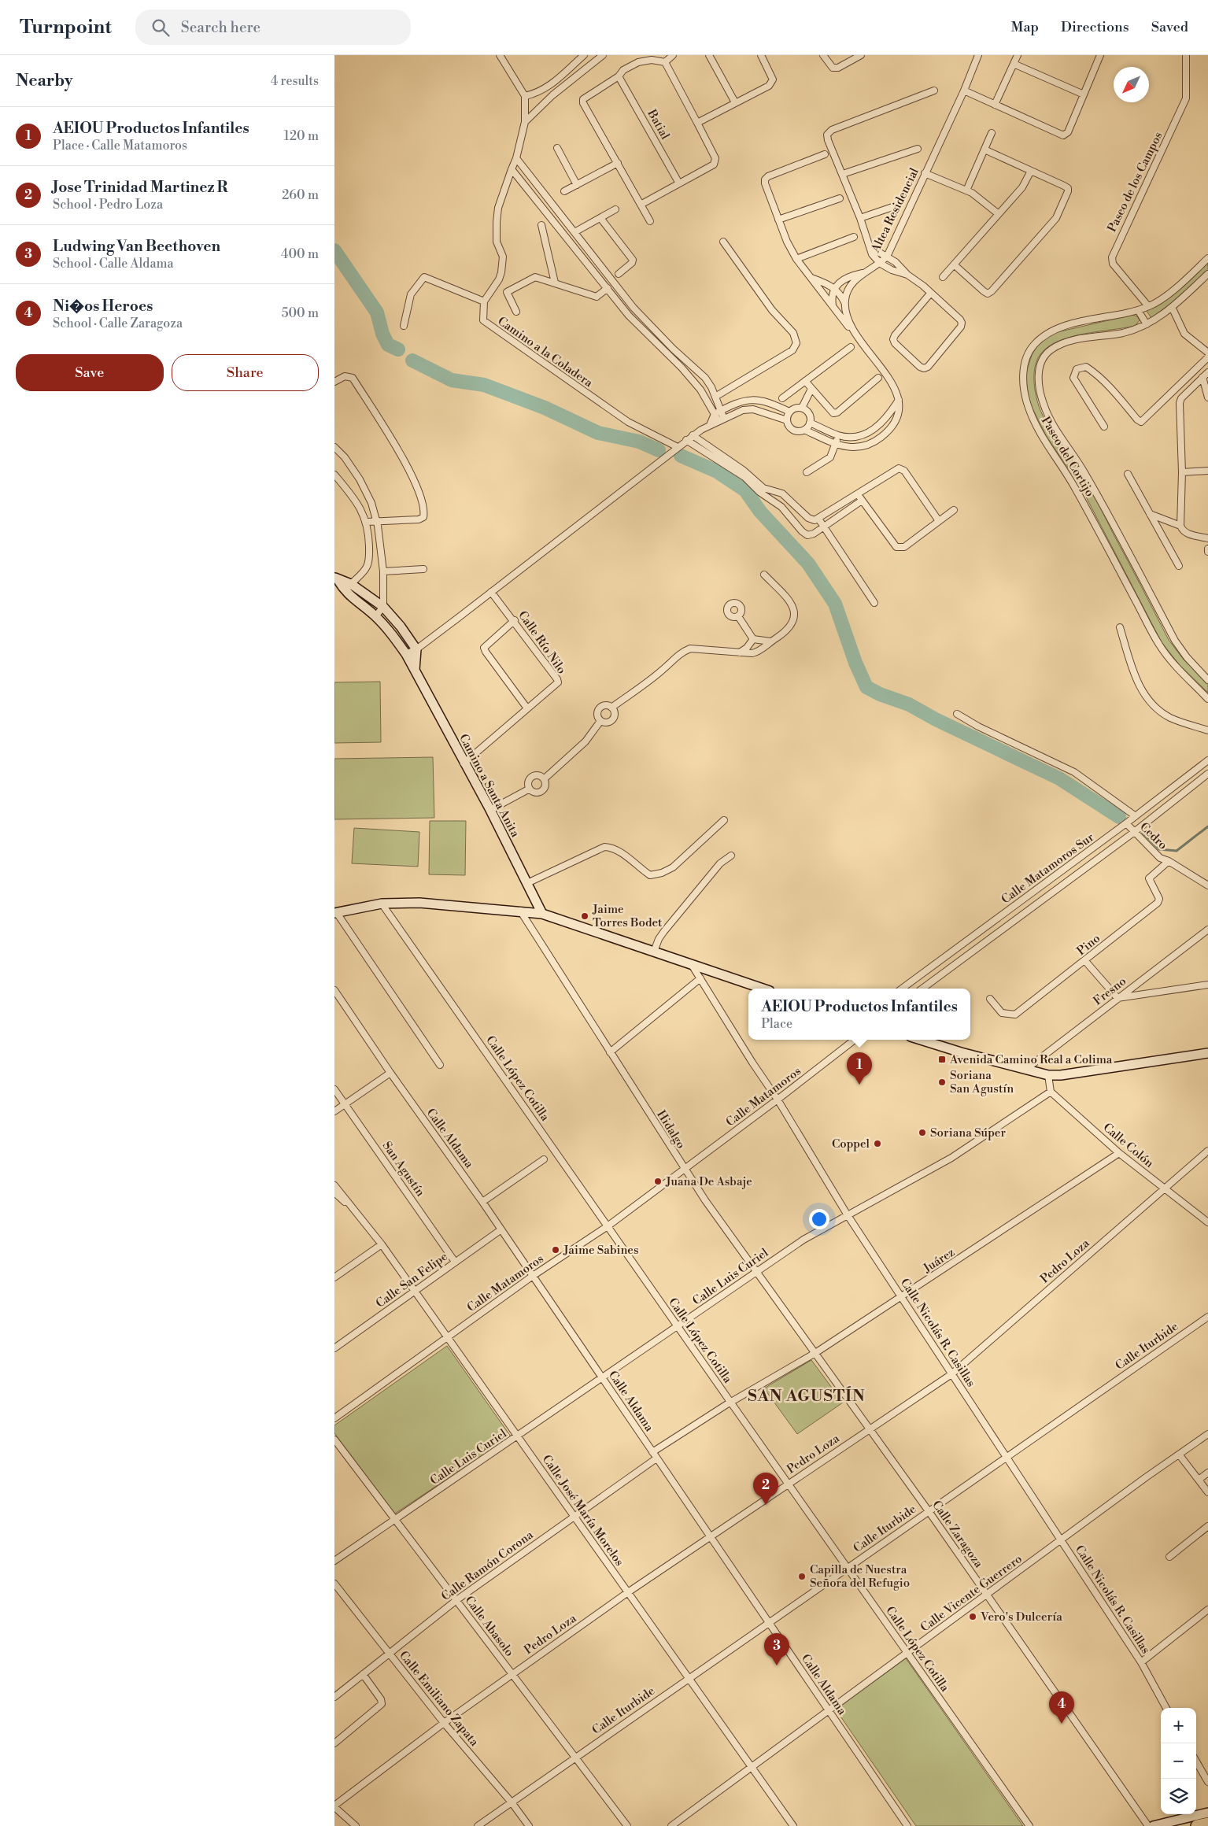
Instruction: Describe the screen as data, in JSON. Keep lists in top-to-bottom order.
{
  "streets": {
    "main road": ["Camino a Santa Anita"],
    "street": [
      "Batial",
      "Paseo de los Campos",
      "Altea Residencial",
      "Camino a la Coladera",
      "Paseo del Cortijo",
      "Calle Río Nilo",
      "Cedro",
      "Calle Matamoros Sur",
      "Pino",
      "Fresno",
      "Calle López Cotilla",
      "Calle Matamoros",
      "Hidalgo",
      "Calle Aldama",
      "Calle Colón",
      "San Agustín",
      "Juárez",
      "Pedro Loza",
      "Calle Luis Curiel",
      "Calle San Felipe",
      "Calle Nicolás R. Casillas",
      "Calle Iturbide",
      "Calle José María Morelos",
      "Calle Zaragoza",
      "Calle Ramón Corona",
      "Calle Vicente Guerrero",
      "Calle Abasolo",
      "Calle Emiliano Zapata"
    ]
  },
  "crossings": [
    ["Paseo de los Campos", "Paseo del Cortijo"],
    ["Calle Río Nilo", "Camino a Santa Anita"],
    ["Cedro", "Calle Matamoros Sur"],
    ["Cedro", "Pino"],
    ["Calle López Cotilla", "Calle Matamoros"],
    ["Calle López Cotilla", "Juárez"],
    ["Calle López Cotilla", "Pedro Loza"],
    ["Calle López Cotilla", "Calle Luis Curiel"],
    ["Calle López Cotilla", "Calle Iturbide"],
    ["Calle López Cotilla", "Calle Vicente Guerrero"],
    ["Calle Matamoros", "Hidalgo"],
    ["Calle Matamoros", "Calle Aldama"],
    ["Calle Matamoros", "Calle Nicolás R. Casillas"],
    ["Calle Matamoros", "Calle José María Morelos"],
    ["Hidalgo", "Juárez"],
    ["Hidalgo", "Calle Luis Curiel"],
    ["Hidalgo", "Calle Zaragoza"],
    ["Calle Aldama", "Juárez"],
    ["Calle Aldama", "Pedro Loza"],
    ["Calle Aldama", "Calle Luis Curiel"],
    ["Calle Aldama", "Calle San Felipe"],
    ["Calle Aldama", "Calle Iturbide"],
    ["Calle Aldama", "Calle Ramón Corona"],
    ["Calle Aldama", "Calle Vicente Guerrero"],
    ["Calle Colón", "Juárez"],
    ["Calle Colón", "Pedro Loza"],
    ["Calle Colón", "Calle Luis Curiel"],
    ["San Agustín", "Calle San Felipe"],
    ["Juárez", "Calle Nicolás R. Casillas"],
    ["Juárez", "Calle Zaragoza"],
    ["Pedro Loza", "Calle Nicolás R. Casillas"],
    ["Pedro Loza", "Calle José María Morelos"],
    ["Pedro Loza", "Calle Zaragoza"],
    ["Pedro Loza", "Calle Abasolo"],
    ["Pedro Loza", "Calle Emiliano Zapata"],
    ["Calle Luis Curiel", "Calle Nicolás R. Casillas"],
    ["Calle Luis Curiel", "Calle José María Morelos"],
    ["Calle Luis Curiel", "Calle Abasolo"],
    ["Calle San Felipe", "Calle José María Morelos"],
    ["Calle Nicolás R. Casillas", "Calle Iturbide"],
    ["Calle Nicolás R. Casillas", "Calle Vicente Guerrero"],
    ["Calle Iturbide", "Calle José María Morelos"],
    ["Calle Iturbide", "Calle Zaragoza"],
    ["Calle Iturbide", "Calle Abasolo"],
    ["Calle Iturbide", "Calle Emiliano Zapata"],
    ["Calle José María Morelos", "Calle Ramón Corona"],
    ["Calle José María Morelos", "Calle Vicente Guerrero"],
    ["Calle Zaragoza", "Calle Vicente Guerrero"],
    ["Calle Ramón Corona", "Calle Abasolo"],
    ["Calle Ramón Corona", "Calle Emiliano Zapata"]
  ],
  "districts": ["SAN AGUSTÍN"],
  "places": {
    "other": [
      "Jaime Torres Bodet",
      "Soriana San Agustín",
      "Soriana Súper",
      "Coppel",
      "Juana De Asbaje",
      "Jaime Sabines",
      "Capilla de Nuestra Señora del Refugio",
      "Vero's Dulcería"
    ],
    "transit": ["Avenida Camino Real a Colima"]
  },
  "north": "bottom left",
  "page": {
    "header": "Turnpoint",
    "search": "Search here",
    "nav": ["Map", "Directions", "Saved"],
    "heading": ["Nearby", "4 results"],
    "list": [
      {
        "mark": "1",
        "name": "AEIOU Productos Infantiles",
        "note": "Place · Calle Matamoros",
        "value": "120 m"
      },
      {
        "mark": "2",
        "name": "Jose Trinidad Martinez R",
        "note": "School · Pedro Loza",
        "value": "260 m"
      },
      {
        "mark": "3",
        "name": "Ludwing Van Beethoven",
        "note": "School · Calle Aldama",
        "value": "400 m"
      },
      {
        "mark": "4",
        "name": "Ni�os Heroes",
        "note": "School · Calle Zaragoza",
        "value": "500 m"
      }
    ],
    "buttons": ["Save", "Share"],
    "popup": ["AEIOU Productos Infantiles", "Place"],
    "pins": [
      "1",
      "2",
      "3",
      "4"
    ],
    "map_buttons": ["+", "−"]
  }
}
